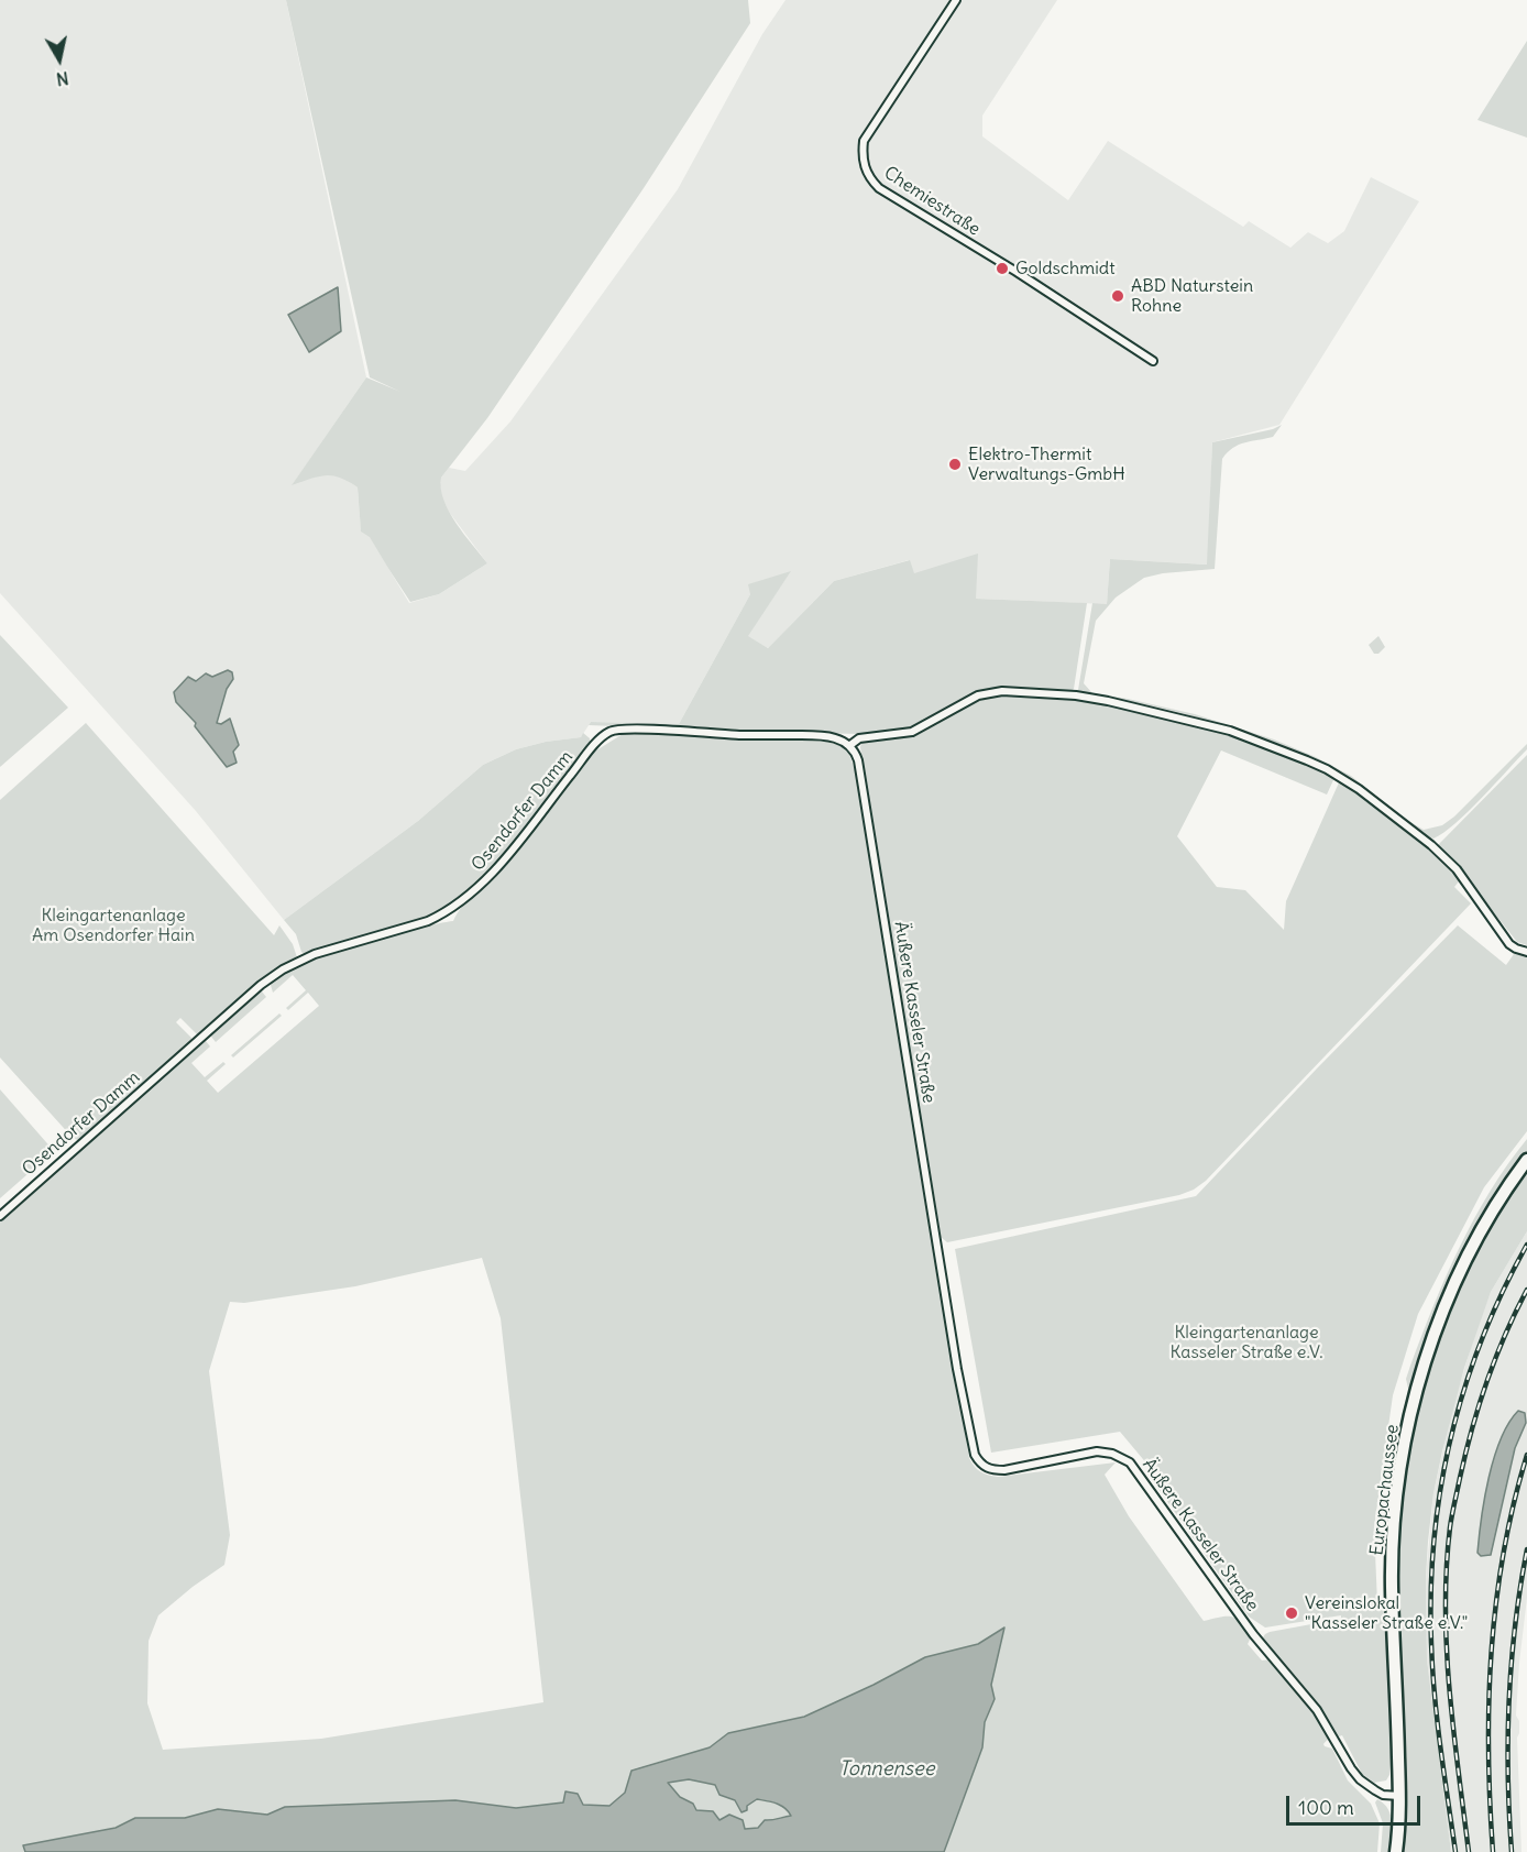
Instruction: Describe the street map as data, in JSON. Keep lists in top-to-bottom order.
{
  "streets": {
    "main road": ["Europachaussee"],
    "street": ["Chemiestraße", "Osendorfer Damm", "Äußere Kasseler Straße"]
  },
  "crossings": [
    ["Osendorfer Damm", "Äußere Kasseler Straße"],
    ["Äußere Kasseler Straße", "Europachaussee"]
  ],
  "water": ["Tonnensee"],
  "parks": ["Kleingartenanlage Am Osendorfer Hain", "Kleingartenanlage Kasseler Straße e.V."],
  "places": [
    "Goldschmidt",
    "ABD Naturstein Rohne",
    "Elektro-Thermit Verwaltungs-GmbH",
    "Vereinslokal \"Kasseler Straße e.V.\""
  ],
  "scale_bar": "100 m",
  "north": "bottom"
}
